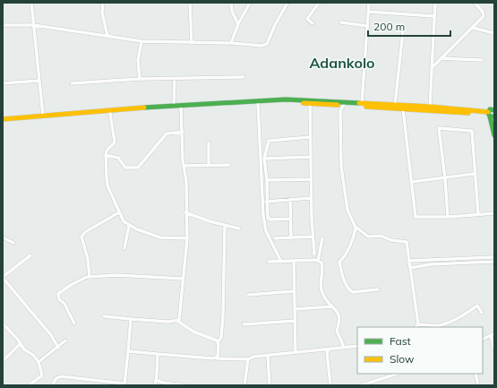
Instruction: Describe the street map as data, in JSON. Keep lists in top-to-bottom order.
{
  "districts": ["Adankolo"],
  "legend": ["Fast", "Slow"],
  "scale_bar": "200 m"
}
